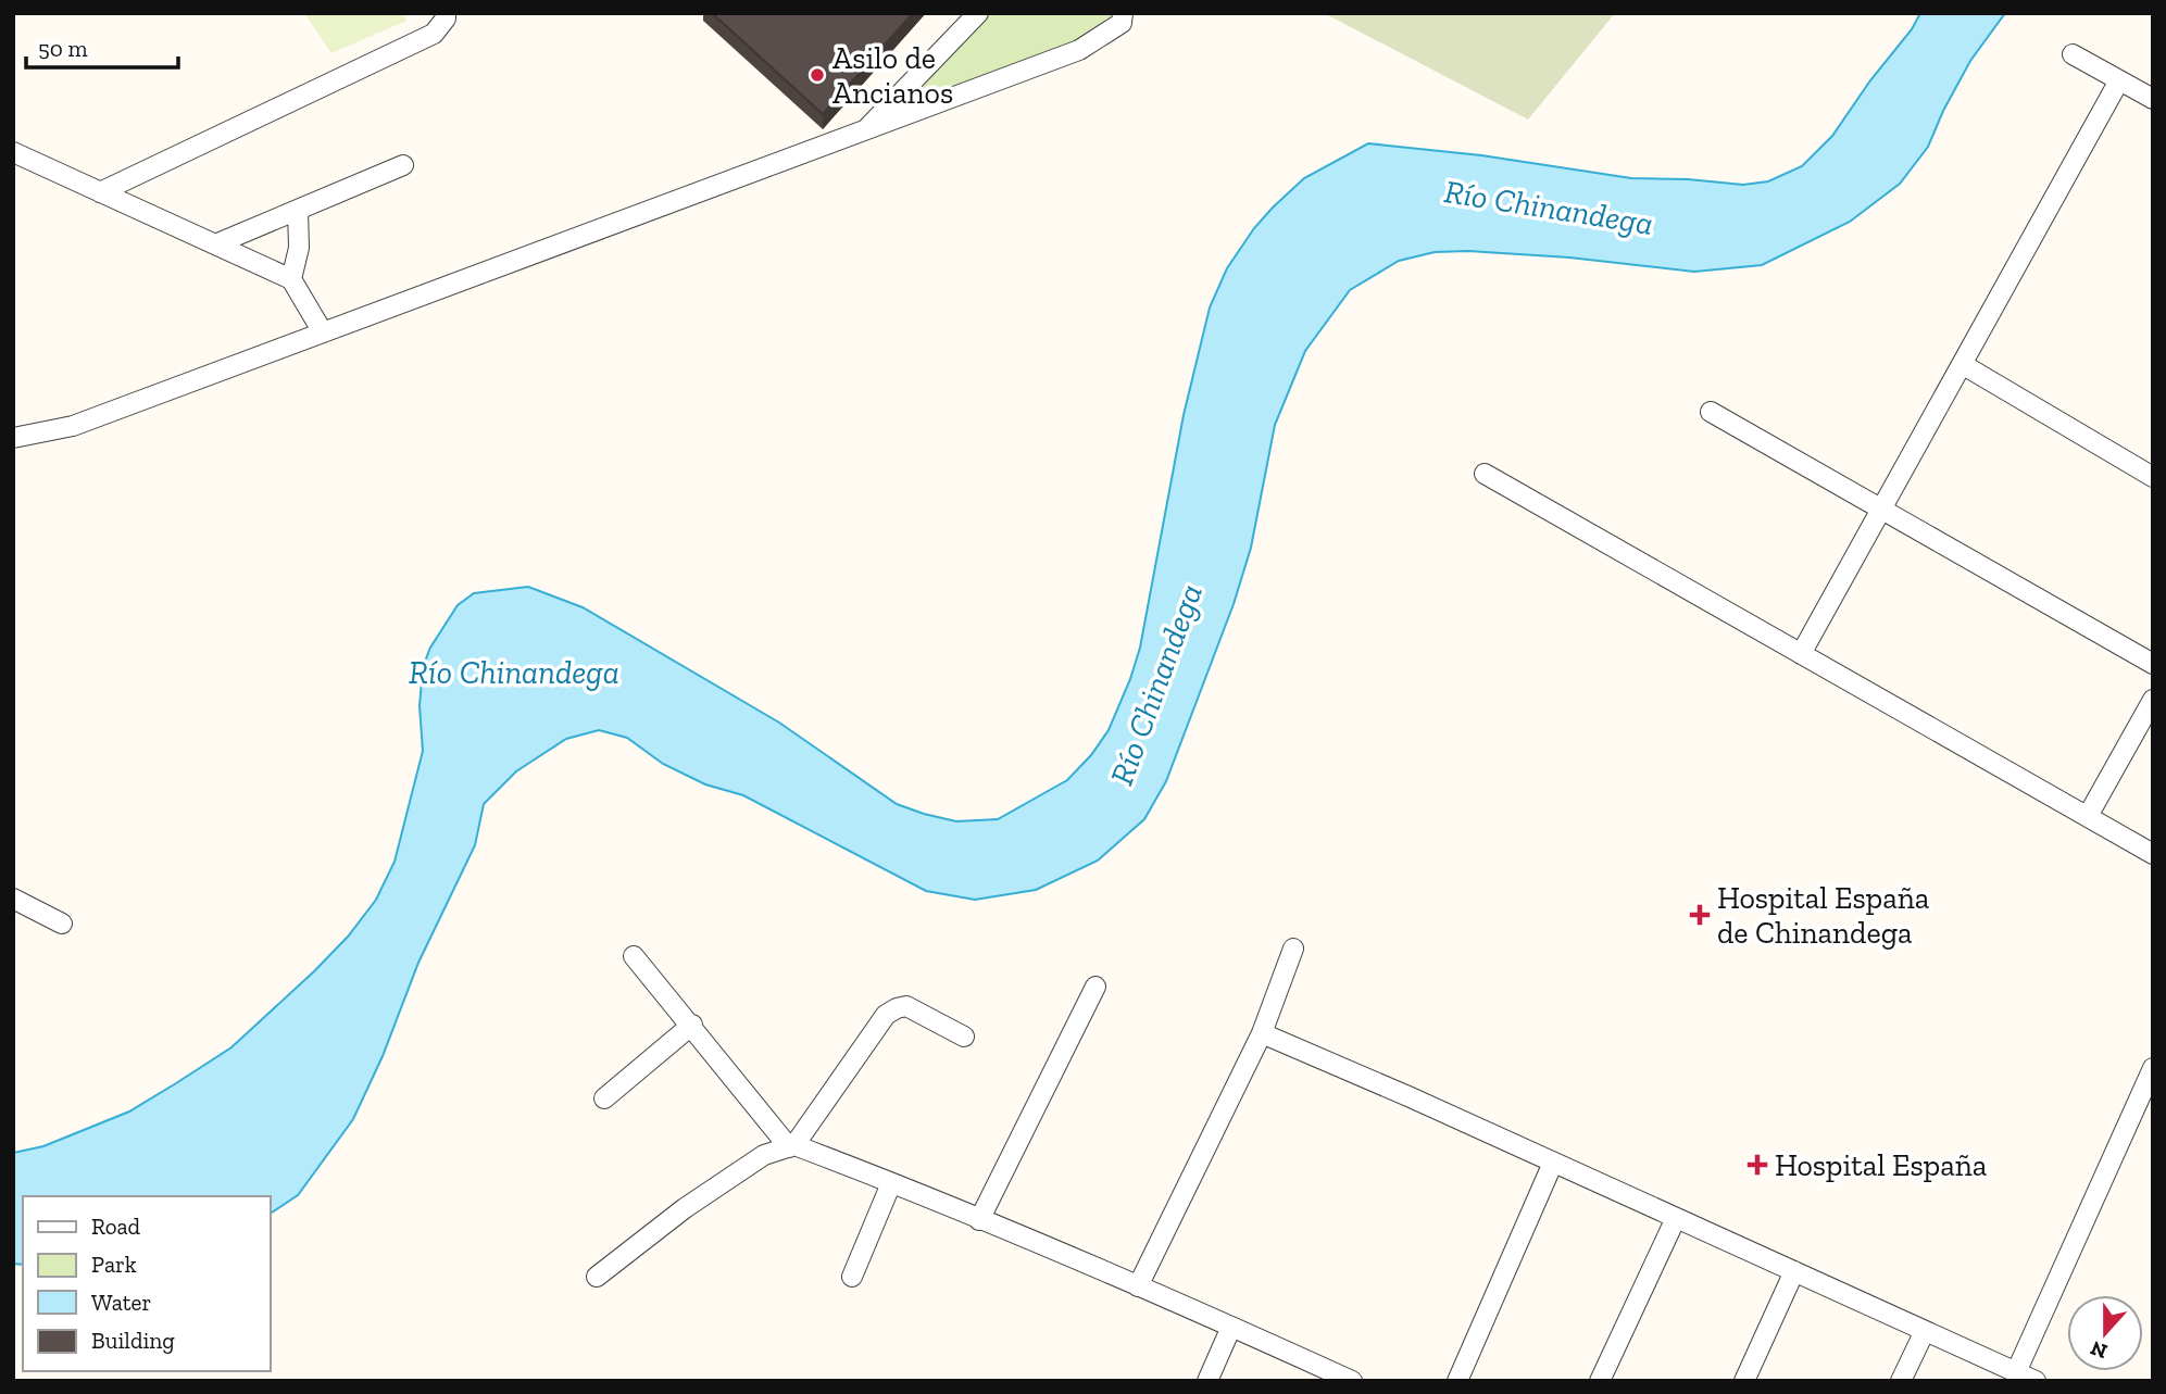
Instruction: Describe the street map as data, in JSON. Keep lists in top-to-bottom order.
{
  "water": ["Río Chinandega"],
  "places": {
    "other": ["Asilo de Ancianos"],
    "health": ["Hospital España de Chinandega", "Hospital España"]
  },
  "legend": [
    "Road",
    "Park",
    "Water",
    "Building"
  ],
  "scale_bar": "50 m",
  "north": "bottom"
}
